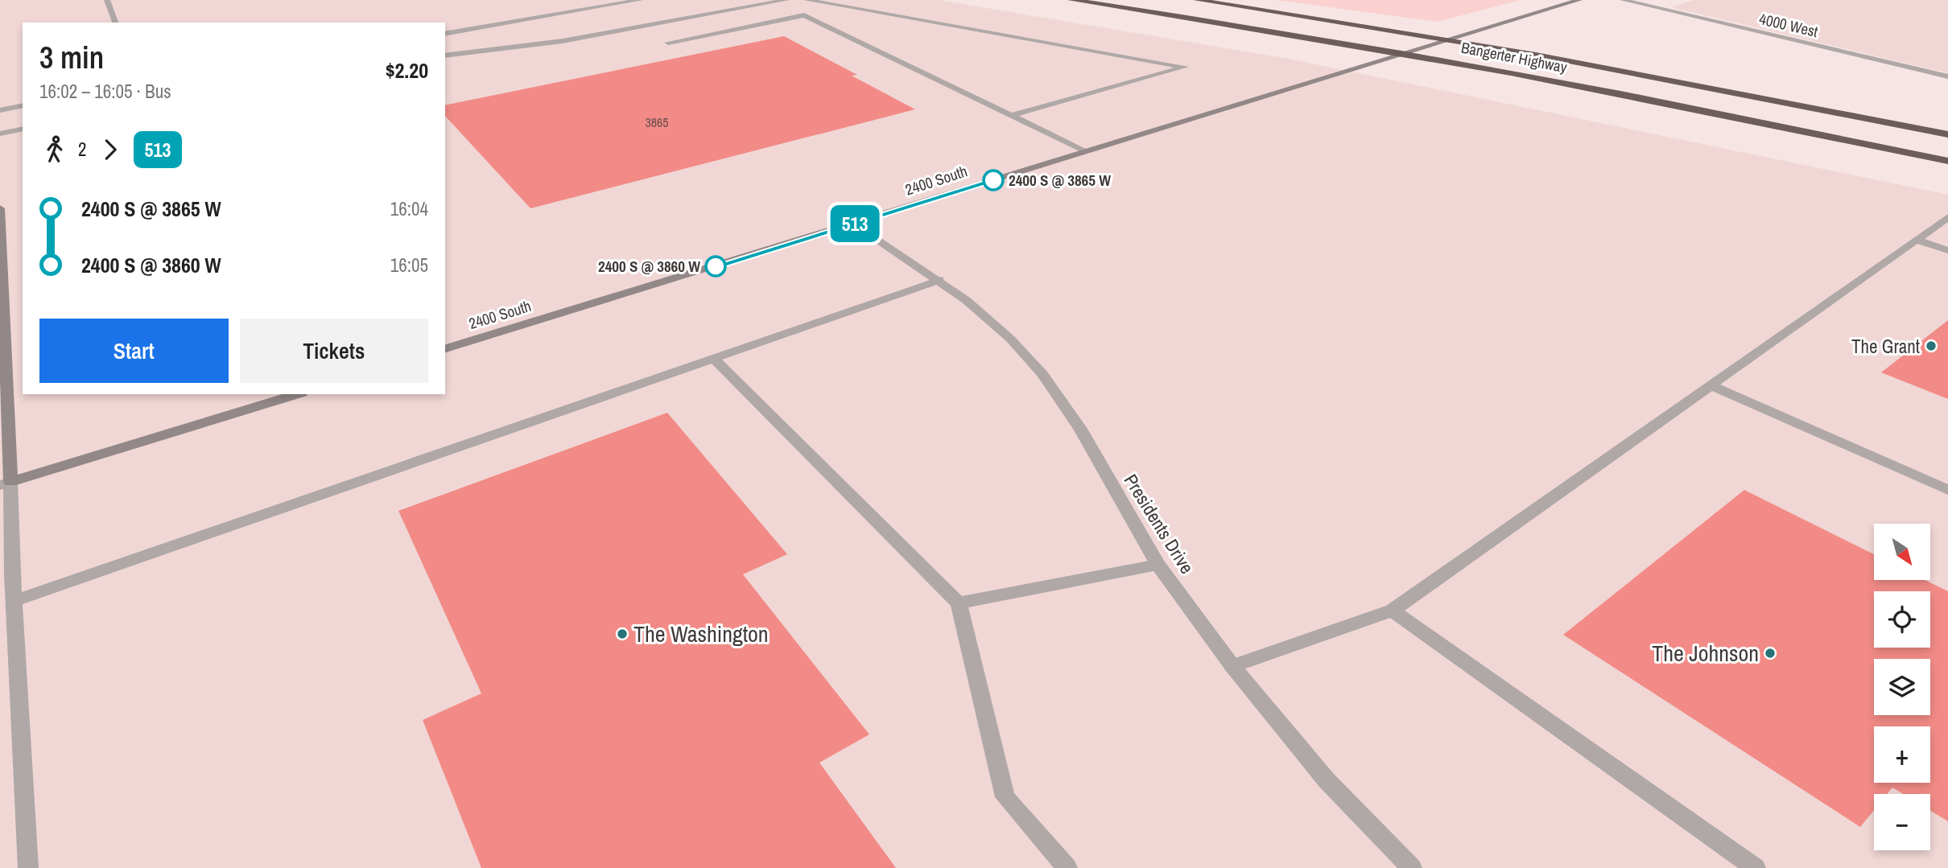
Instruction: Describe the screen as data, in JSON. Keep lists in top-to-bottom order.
{
  "streets": {
    "highway": ["Bangerter Highway"],
    "street": ["4000 West", "2400 South", "Presidents Drive"]
  },
  "crossings": [
    ["Bangerter Highway", "2400 South"],
    ["2400 South", "Presidents Drive"]
  ],
  "places": [
    "2400 S @ 3865 W",
    "2400 S @ 3860 W",
    "The Grant",
    "The Washington",
    "The Johnson"
  ],
  "lines": ["bus line 513"],
  "house_numbers": ["3865"],
  "north": "bottom right",
  "page": {
    "on_map": "513",
    "heading": ["3 min", "16:02 – 16:05 · Bus", "$2.20"],
    "legs": ["2", "513"],
    "list": [
      {
        "name": "2400 S @ 3865 W",
        "value": "16:04"
      },
      {
        "name": "2400 S @ 3860 W",
        "value": "16:05"
      }
    ],
    "buttons": ["Start", "Tickets"],
    "map_buttons": ["+", "−"]
  }
}
